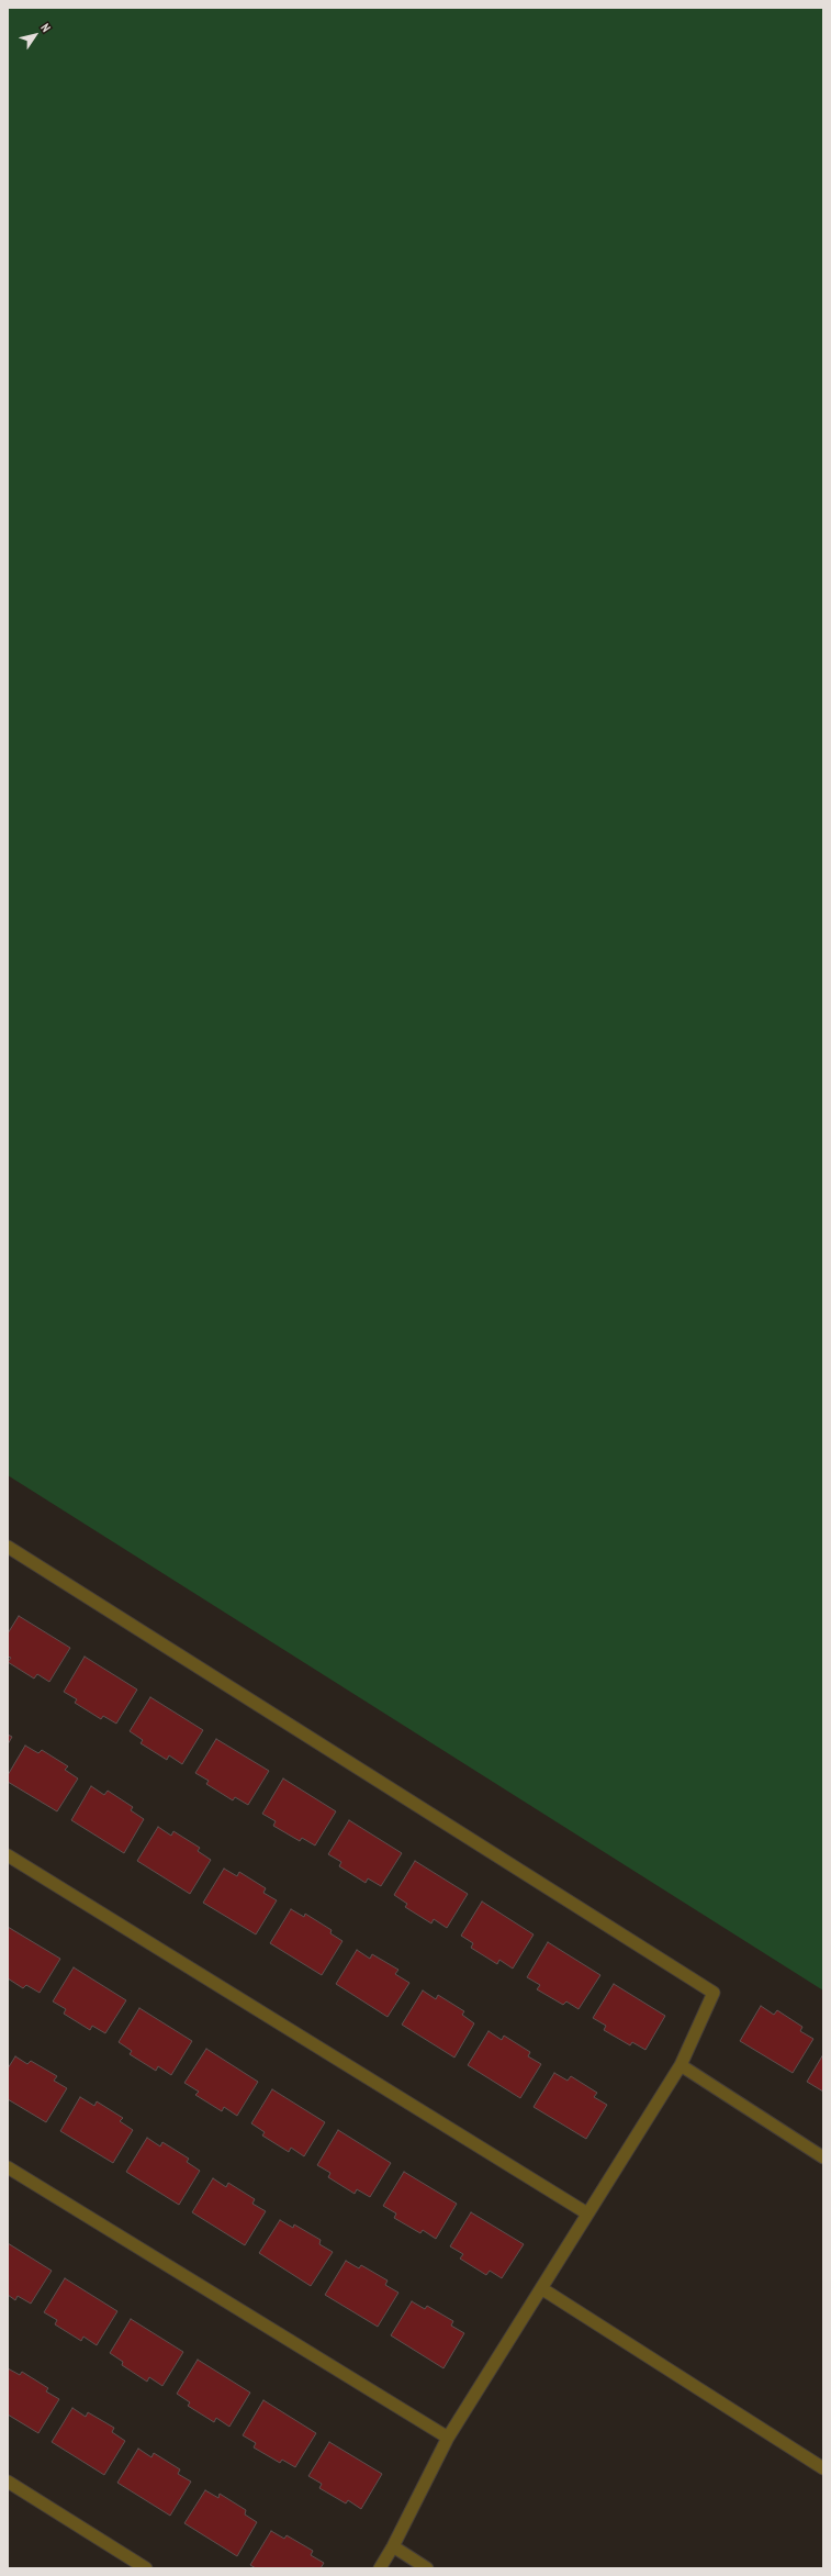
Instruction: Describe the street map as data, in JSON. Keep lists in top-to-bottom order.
{
  "north": "top right"
}
